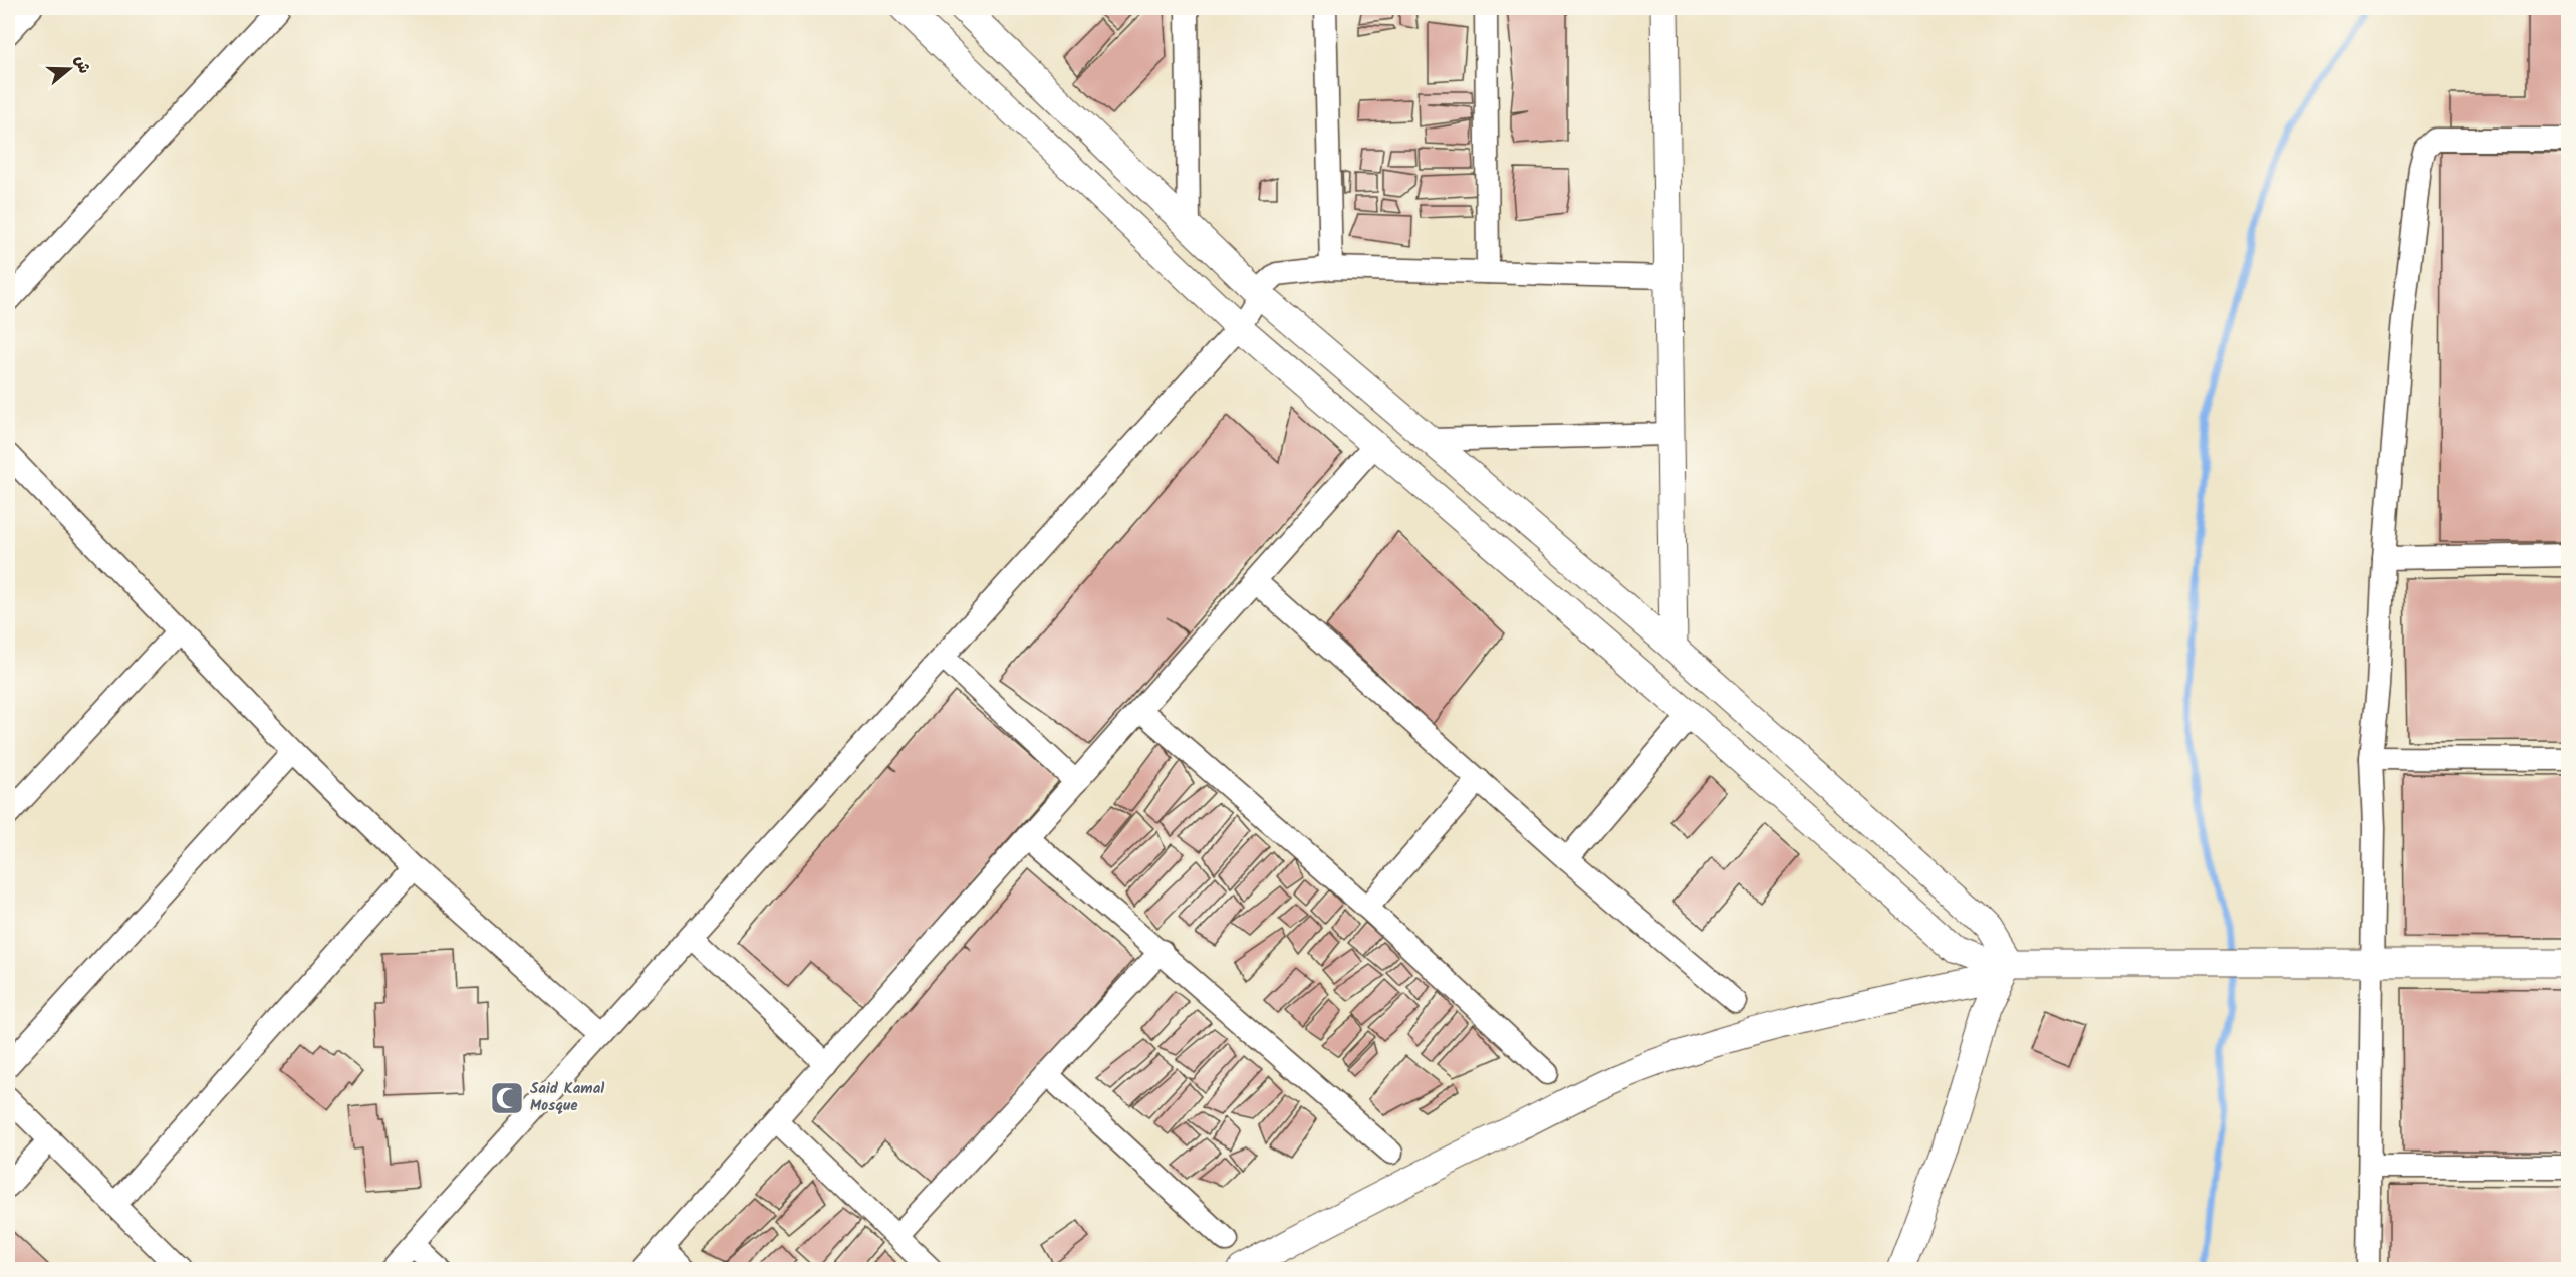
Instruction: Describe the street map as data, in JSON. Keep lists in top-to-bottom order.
{
  "places": {
    "mosque": ["Said Kamal Mosque"]
  },
  "north": "right"
}
